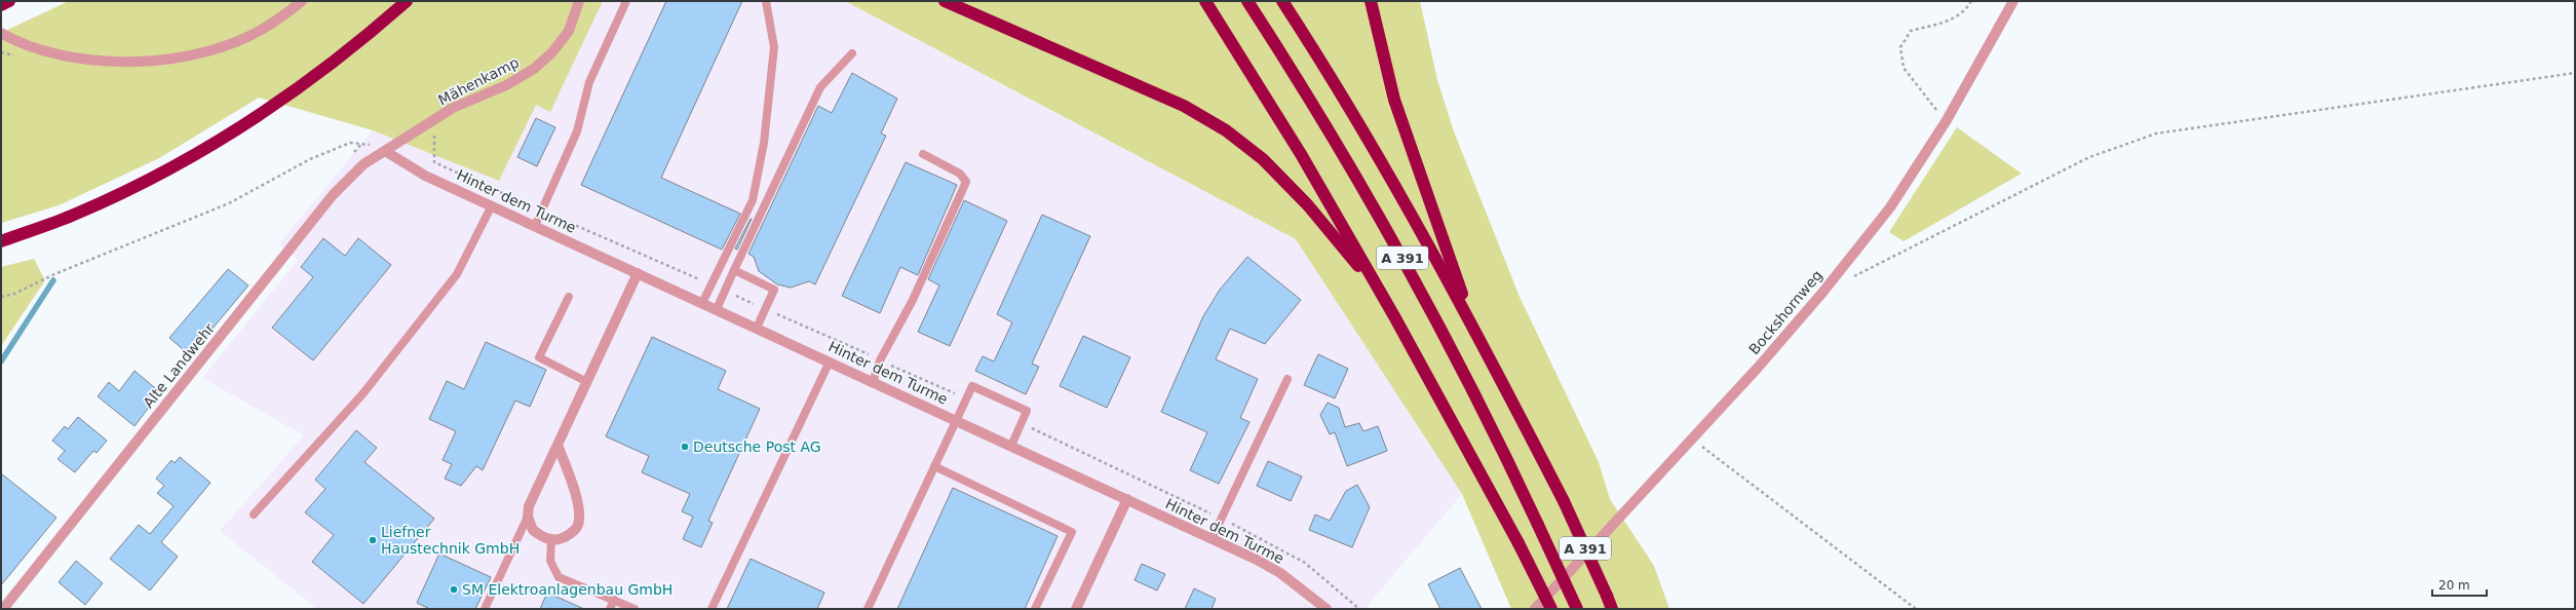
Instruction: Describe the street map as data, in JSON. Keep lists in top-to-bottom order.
{
  "streets": {
    "highway": ["A 391"],
    "street": [
      "Mähenkamp",
      "Hinter dem Turme",
      "Bockshornweg",
      "Alte Landwehr"
    ]
  },
  "crossings": [
    ["Mähenkamp", "Hinter dem Turme"],
    ["Mähenkamp", "Alte Landwehr"],
    ["Hinter dem Turme", "Alte Landwehr"]
  ],
  "places": ["Deutsche Post AG", "Liefner Haustechnik GmbH", "SM Elektroanlagenbau GmbH"],
  "scale_bar": "20 m"
}
